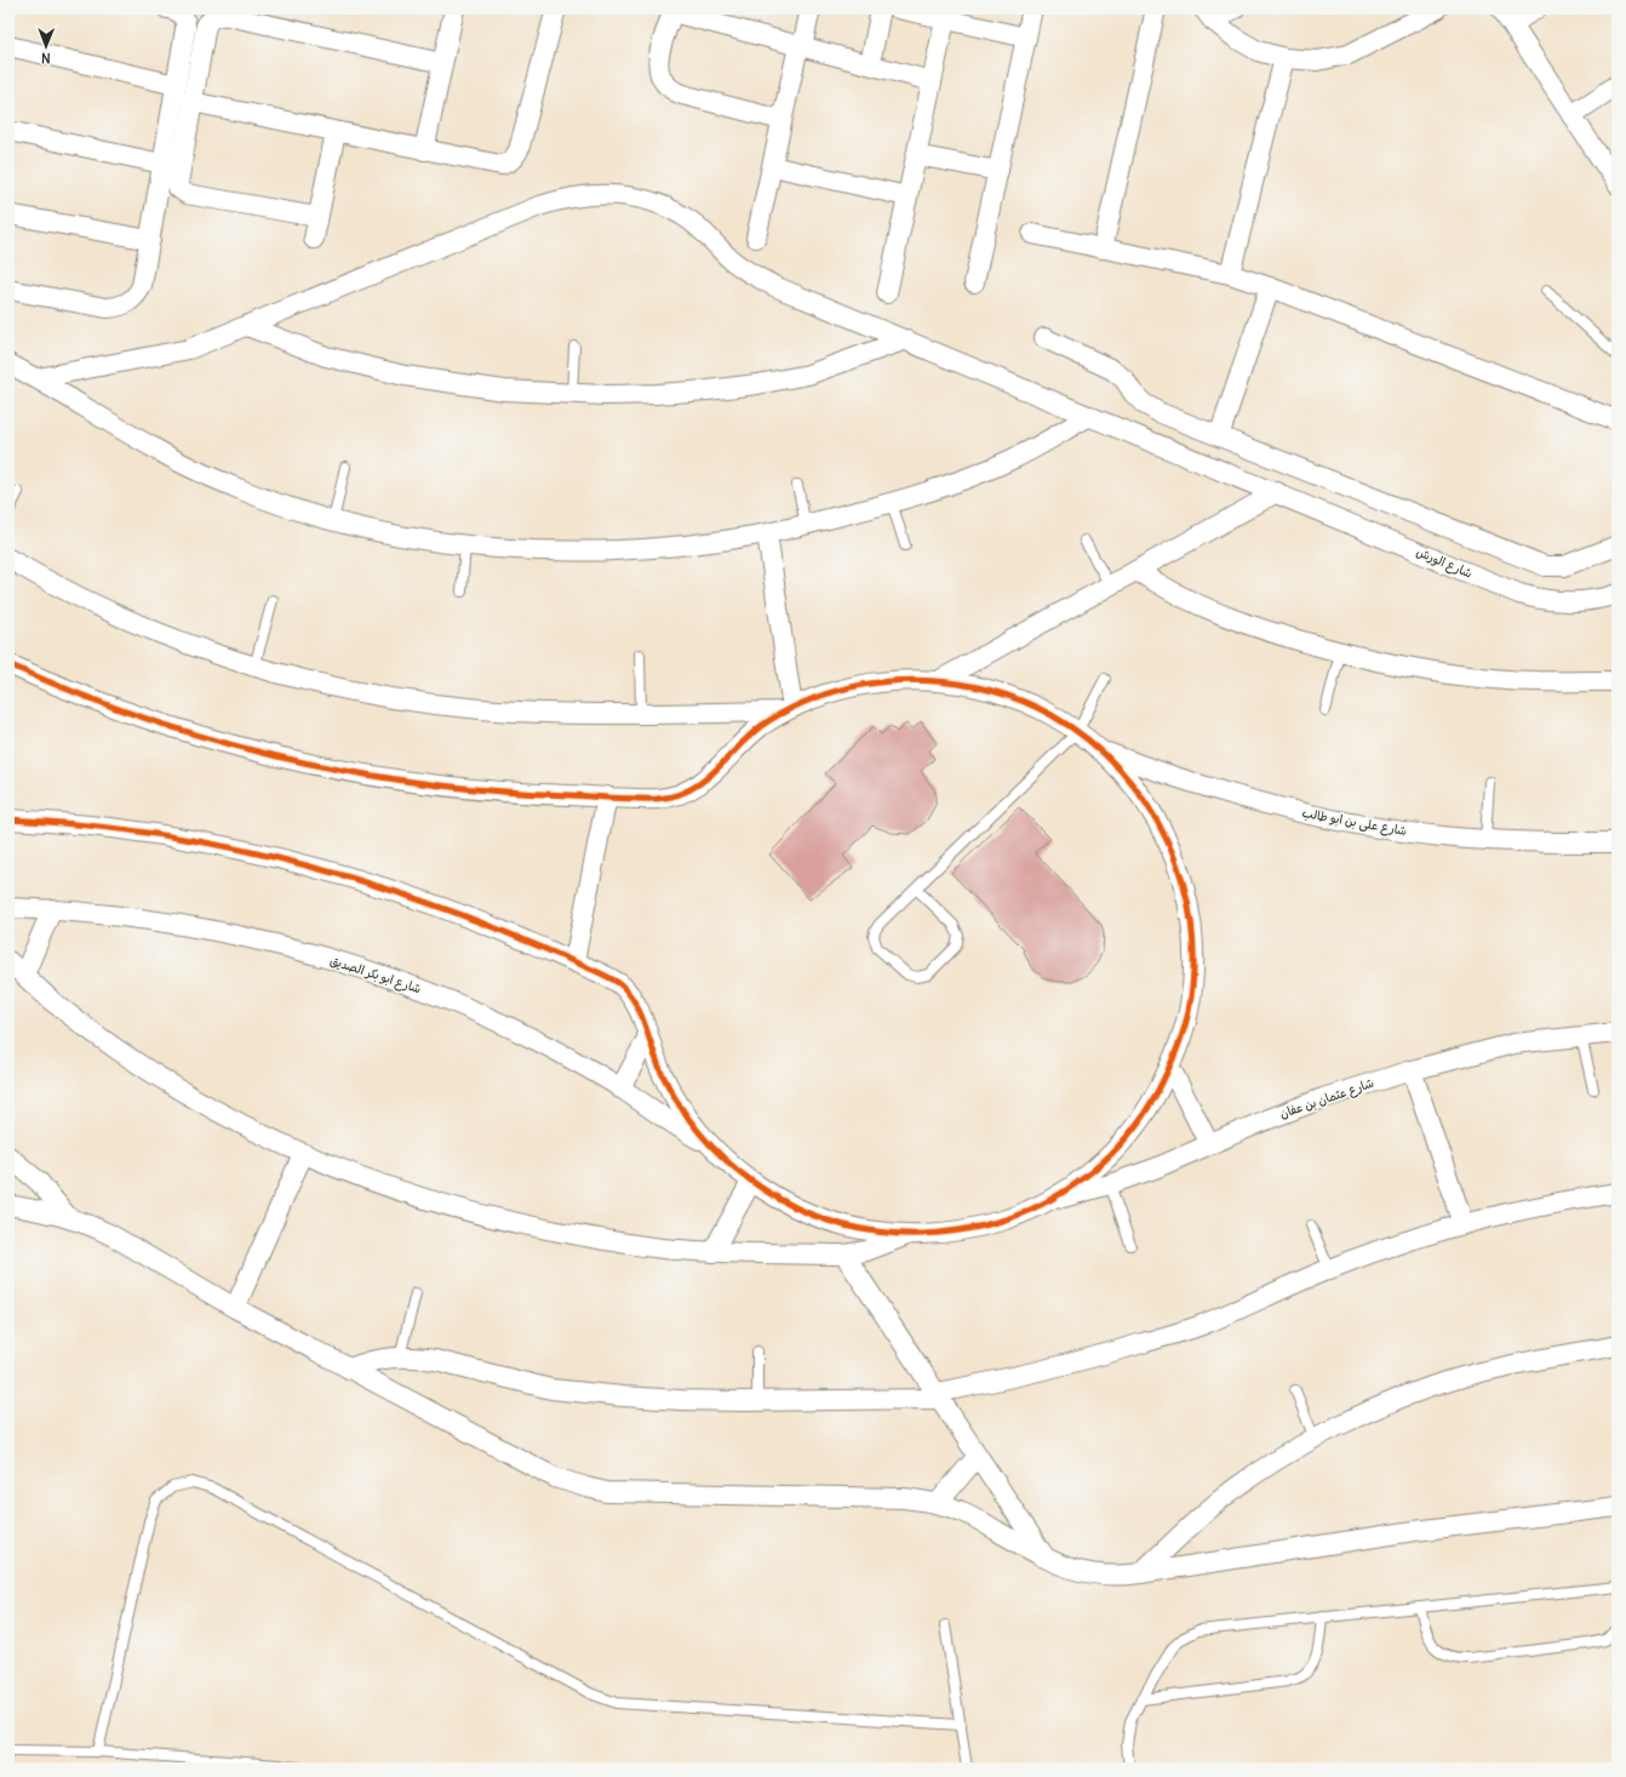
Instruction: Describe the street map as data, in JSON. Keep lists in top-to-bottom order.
{
  "streets": {
    "street": [
      "شارع الورش",
      "شارع على بن ابو طالب",
      "شارع ابو بكر الصديق",
      "شارع عثمان بن عفان"
    ]
  },
  "north": "bottom"
}
